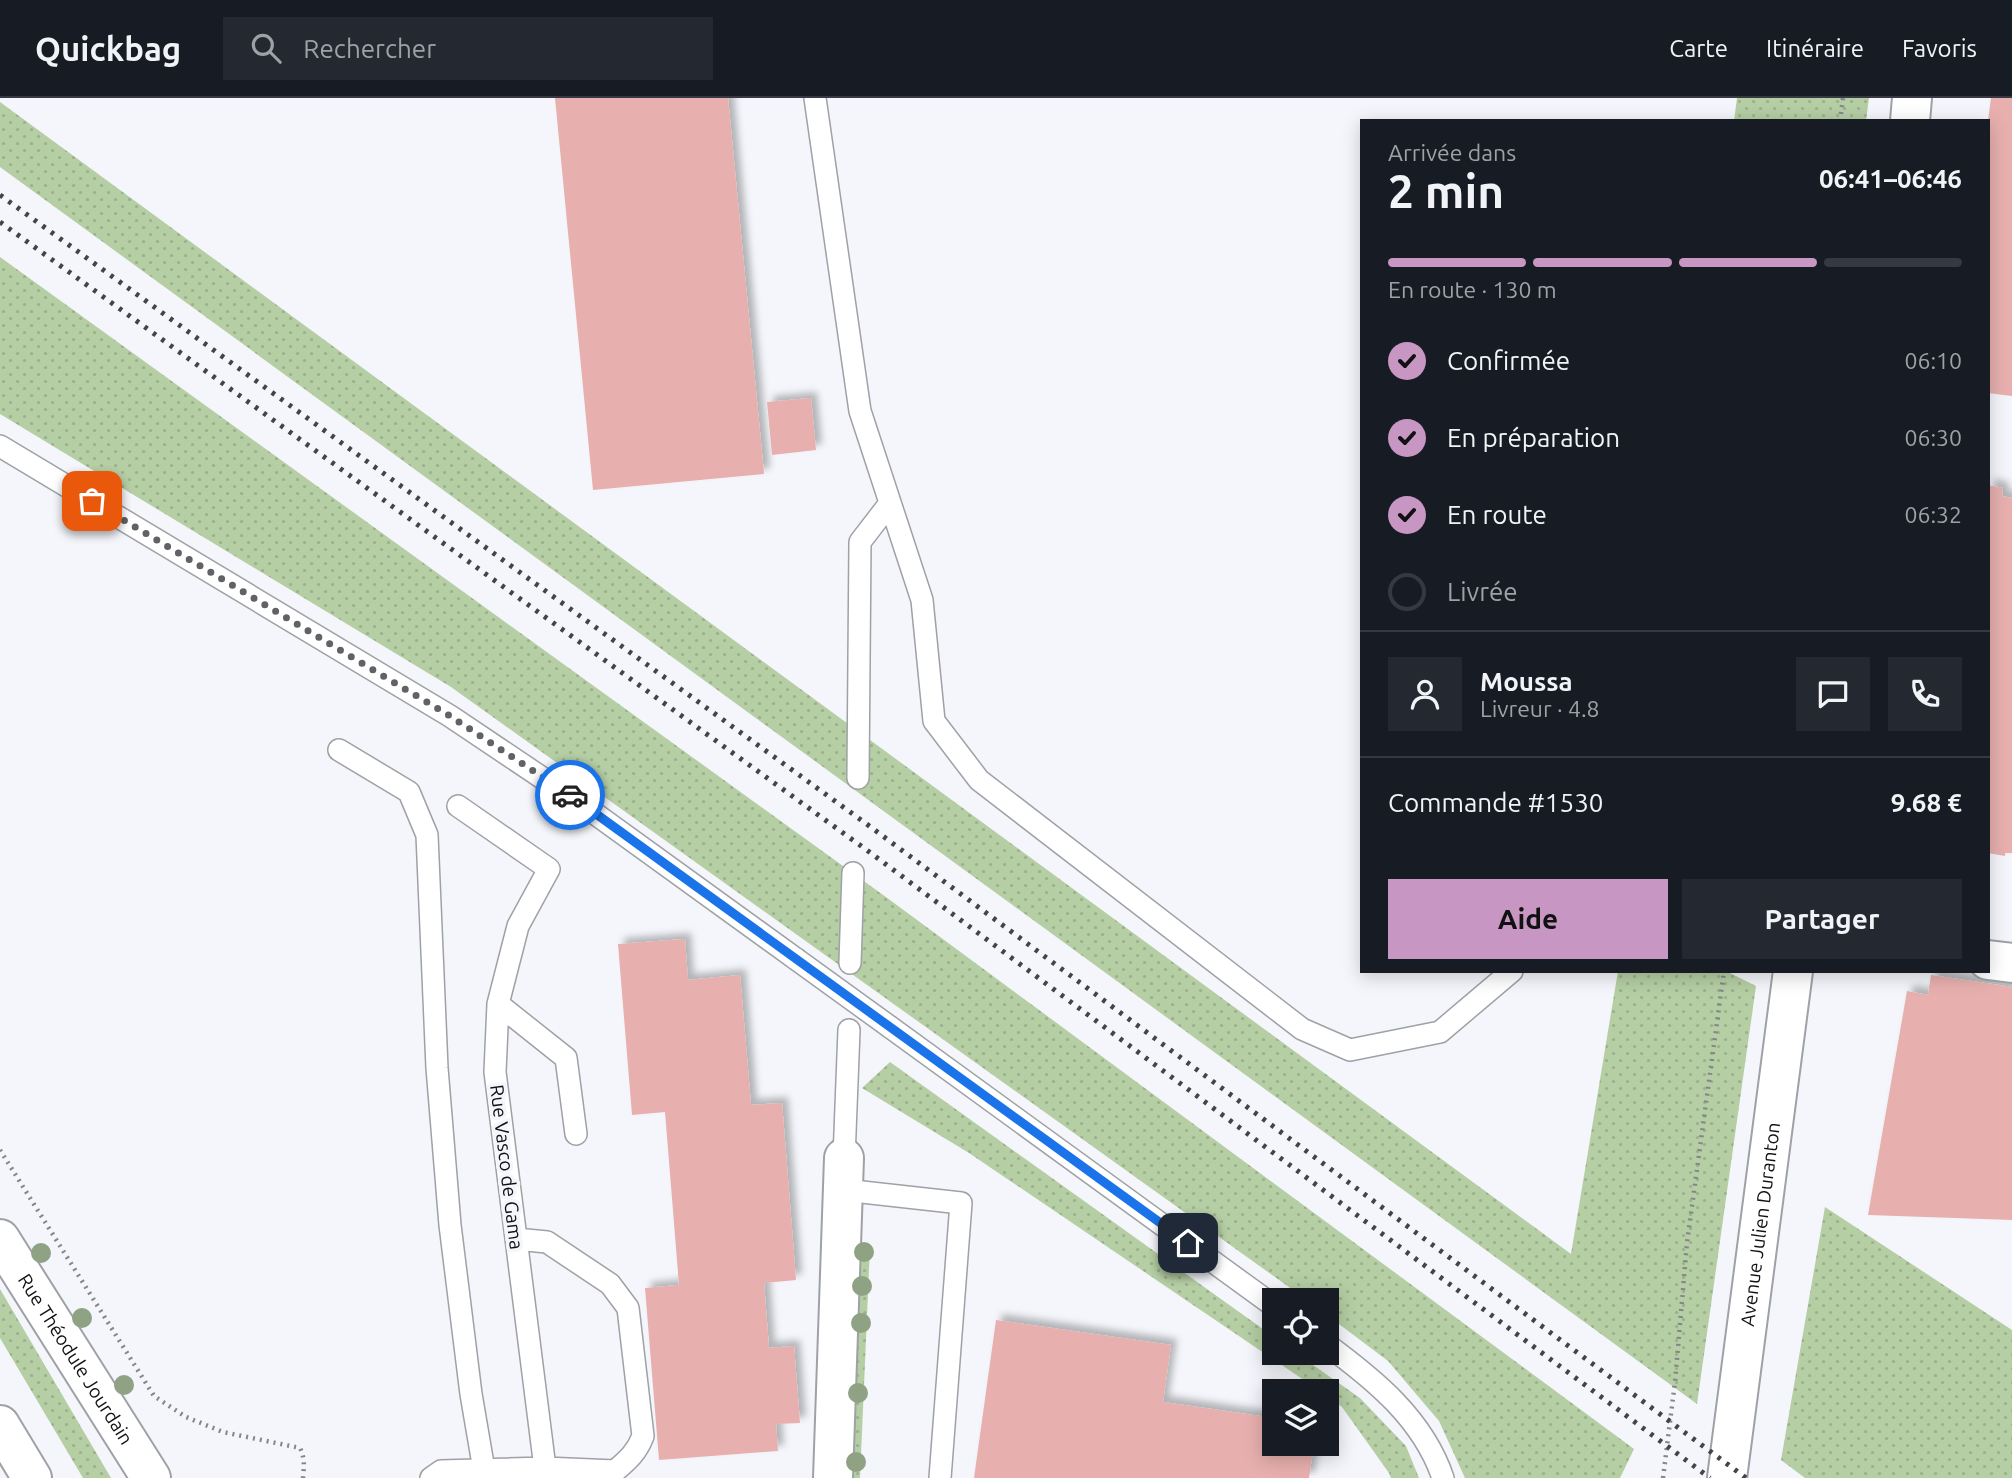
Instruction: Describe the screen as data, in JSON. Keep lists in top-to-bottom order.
{
  "streets": {
    "main road": ["Avenue Julien Duranton", "Rue Théodule Jourdain"],
    "lane": ["Rue Vasco de Gama"]
  },
  "page": {
    "header": "Quickbag",
    "search": "Rechercher",
    "nav": ["Carte", "Itinéraire", "Favoris"],
    "heading": ["2 min", "Arrivée dans", "06:41–06:46"],
    "panel": [
      "Moussa",
      "Livreur · 4.8",
      "Commande #1530",
      "9.68 €"
    ],
    "bar": "En route · 130 m",
    "list": [
      ["Confirmée", "06:10"],
      ["En préparation", "06:30"],
      ["En route", "06:32"],
      "Livrée"
    ],
    "buttons": ["Aide", "Partager"]
  }
}
